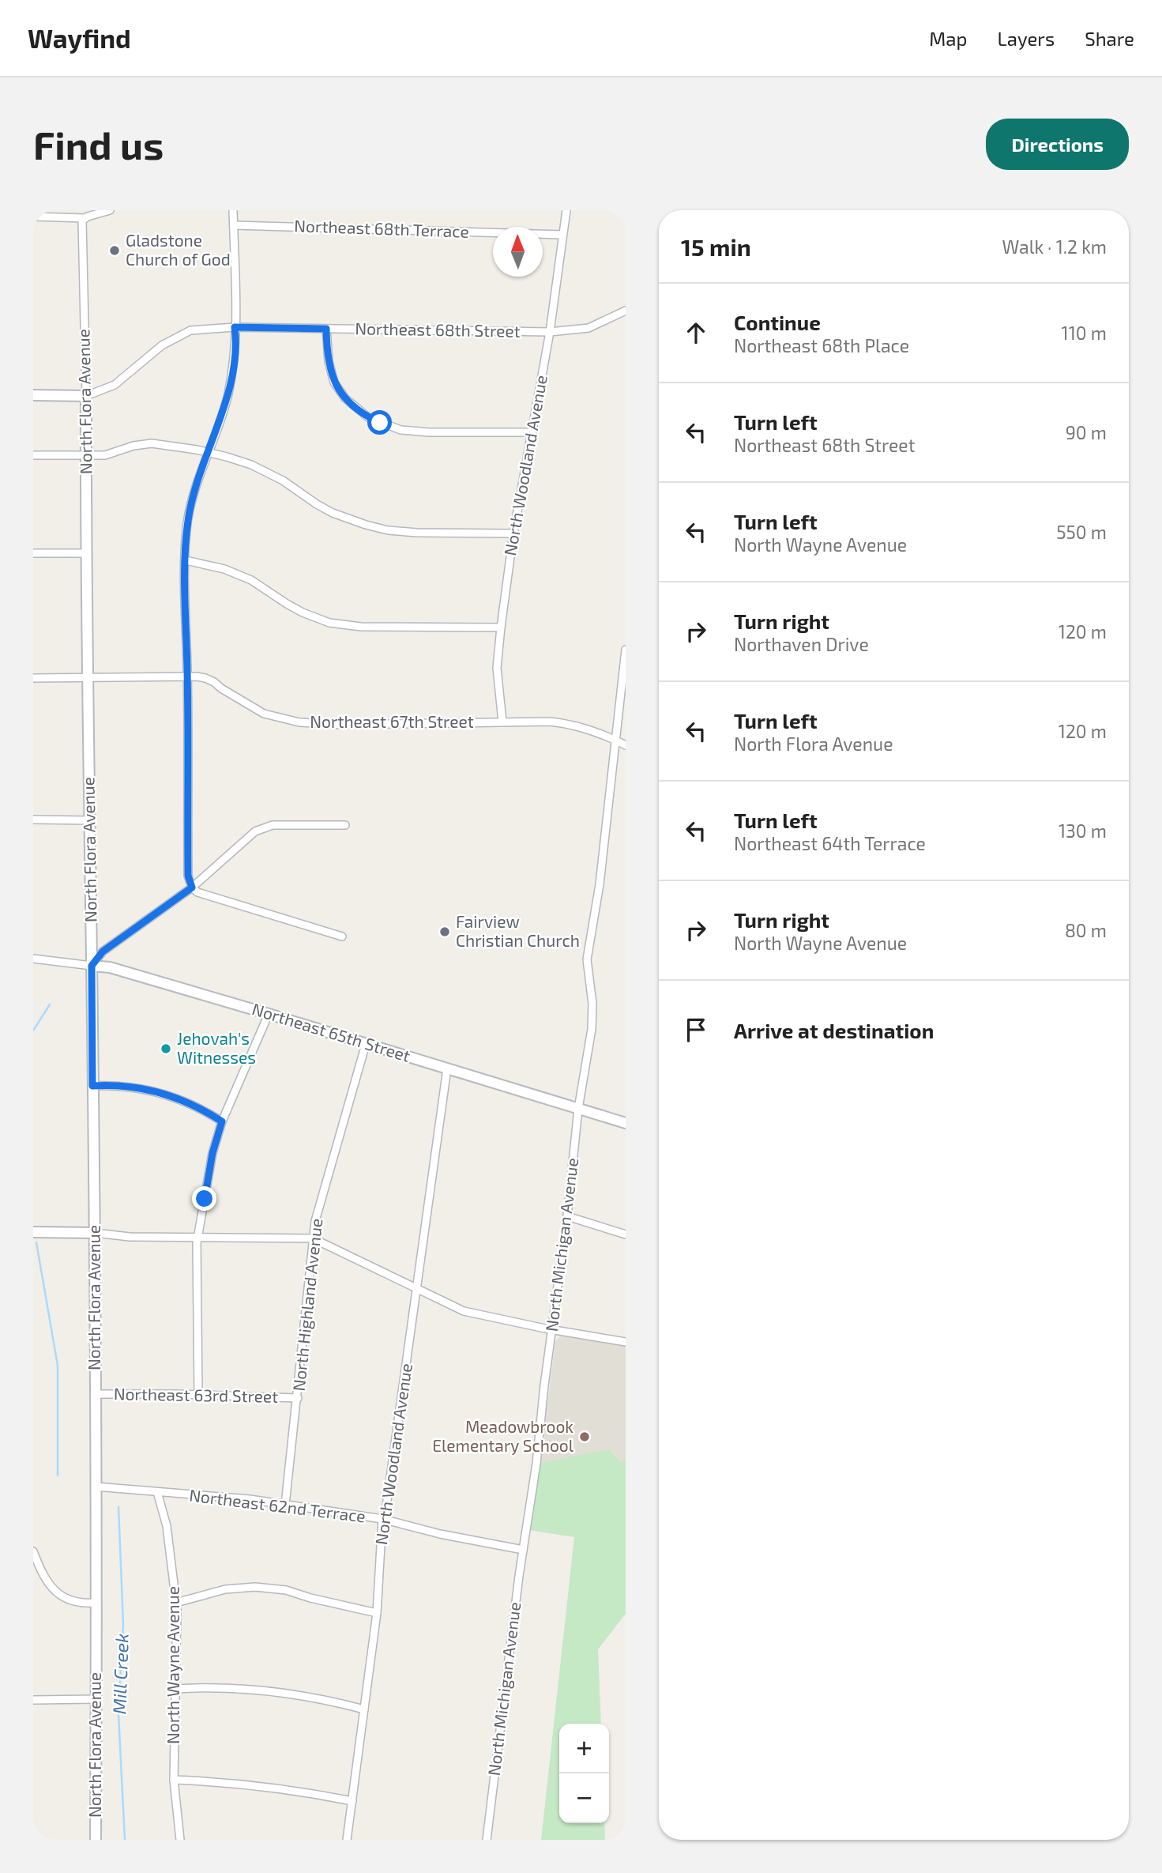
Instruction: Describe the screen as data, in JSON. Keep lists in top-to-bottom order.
{
  "streets": {
    "street": [
      "Northeast 68th Terrace",
      "Northeast 68th Street",
      "North Flora Avenue",
      "North Woodland Avenue",
      "Northeast 67th Street",
      "Northeast 65th Street",
      "North Michigan Avenue",
      "North Highland Avenue",
      "Northeast 63rd Street",
      "Northeast 62nd Terrace",
      "North Wayne Avenue"
    ]
  },
  "crossings": [
    ["Northeast 68th Terrace", "North Woodland Avenue"],
    ["Northeast 68th Street", "North Flora Avenue"],
    ["Northeast 68th Street", "North Woodland Avenue"],
    ["North Flora Avenue", "Northeast 67th Street"],
    ["North Flora Avenue", "Northeast 65th Street"],
    ["North Flora Avenue", "Northeast 63rd Street"],
    ["North Flora Avenue", "Northeast 62nd Terrace"],
    ["North Woodland Avenue", "Northeast 67th Street"],
    ["North Woodland Avenue", "Northeast 65th Street"],
    ["North Woodland Avenue", "Northeast 62nd Terrace"],
    ["Northeast 67th Street", "North Michigan Avenue"],
    ["Northeast 65th Street", "North Michigan Avenue"],
    ["Northeast 65th Street", "North Highland Avenue"],
    ["North Michigan Avenue", "Northeast 62nd Terrace"],
    ["North Highland Avenue", "Northeast 63rd Street"],
    ["North Highland Avenue", "Northeast 62nd Terrace"],
    ["Northeast 62nd Terrace", "North Wayne Avenue"]
  ],
  "water": ["Mill Creek"],
  "places": [
    "Gladstone Church of God",
    "Fairview Christian Church",
    "Jehovah's Witnesses",
    "Meadowbrook Elementary School"
  ],
  "north": "top",
  "page": {
    "header": "Wayfind",
    "nav": ["Map", "Layers", "Share"],
    "buttons": "Directions",
    "title": "Find us",
    "heading": ["15 min", "Walk · 1.2 km"],
    "list": [
      ["Continue", "Northeast 68th Place", "110 m"],
      ["Turn left", "Northeast 68th Street", "90 m"],
      ["Turn left", "North Wayne Avenue", "550 m"],
      ["Turn right", "Northaven Drive", "120 m"],
      ["Turn left", "North Flora Avenue", "120 m"],
      ["Turn left", "Northeast 64th Terrace", "130 m"],
      ["Turn right", "North Wayne Avenue", "80 m"],
      "Arrive at destination"
    ],
    "map_buttons": ["+", "−"]
  }
}
